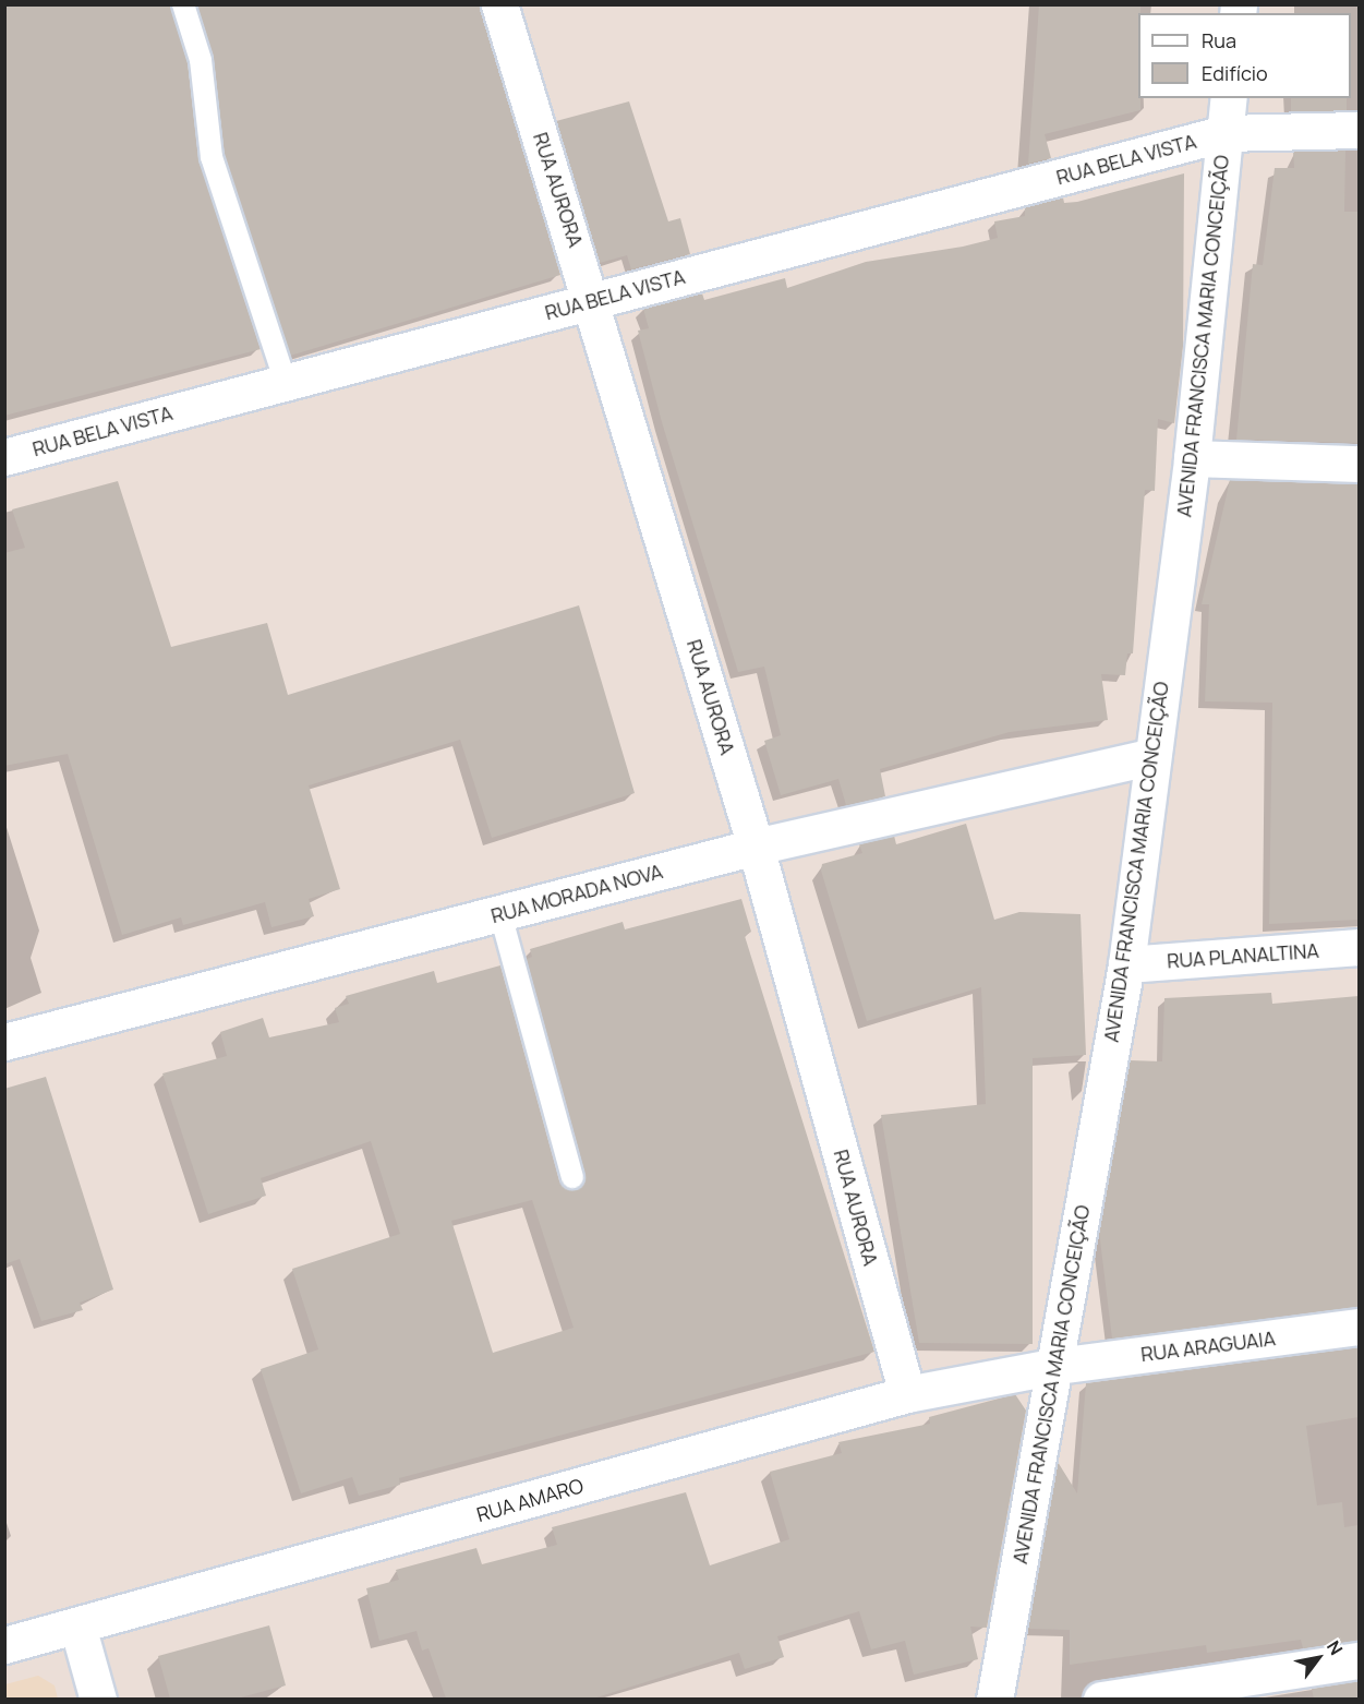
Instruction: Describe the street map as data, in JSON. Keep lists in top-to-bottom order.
{
  "streets": {
    "street": [
      "RUA BELA VISTA",
      "RUA AURORA",
      "AVENIDA FRANCISCA MARIA CONCEIÇÃO",
      "RUA MORADA NOVA",
      "RUA PLANALTINA",
      "RUA ARAGUAIA",
      "RUA AMARO"
    ]
  },
  "crossings": [
    ["RUA BELA VISTA", "RUA AURORA"],
    ["RUA BELA VISTA", "AVENIDA FRANCISCA MARIA CONCEIÇÃO"],
    ["RUA AURORA", "RUA MORADA NOVA"],
    ["RUA AURORA", "RUA AMARO"],
    ["AVENIDA FRANCISCA MARIA CONCEIÇÃO", "RUA MORADA NOVA"],
    ["AVENIDA FRANCISCA MARIA CONCEIÇÃO", "RUA PLANALTINA"],
    ["AVENIDA FRANCISCA MARIA CONCEIÇÃO", "RUA ARAGUAIA"],
    ["AVENIDA FRANCISCA MARIA CONCEIÇÃO", "RUA AMARO"],
    ["RUA ARAGUAIA", "RUA AMARO"]
  ],
  "legend": ["Rua", "Edifício"],
  "north": "top right"
}
